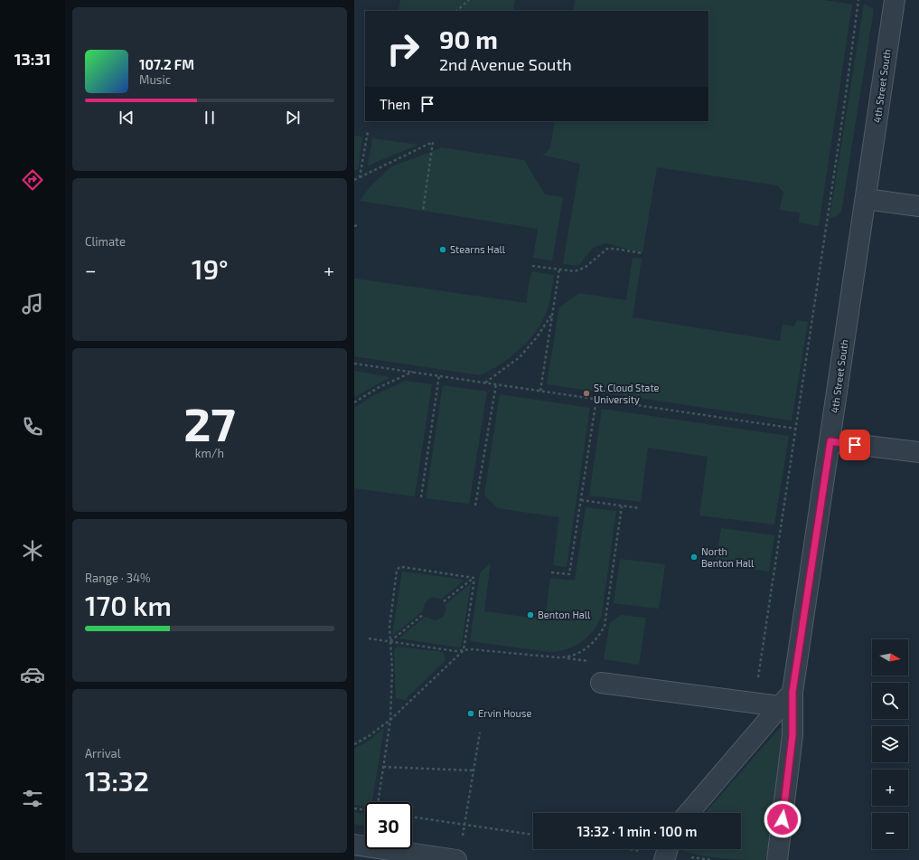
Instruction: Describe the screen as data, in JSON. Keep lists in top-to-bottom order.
{
  "streets": {
    "street": ["4th Street South"]
  },
  "places": [
    "Stearns Hall",
    "St. Cloud State University",
    "North Benton Hall",
    "Benton Hall",
    "Ervin House"
  ],
  "north": "right",
  "page": {
    "tabs": "13:31",
    "turn": ["90 m", "2nd Avenue South"],
    "song": ["107.2 FM", "Music"],
    "then": "Then",
    "tile": [
      "Climate",
      ["27", "km/h"],
      ["Range · 34%", "170 km"],
      ["Arrival", "13:32"]
    ],
    "heat": ["−", "19°", "+"],
    "map_buttons": ["+", "−"],
    "limit": "30",
    "trip": "13:32 · 1 min · 100 m"
  }
}
